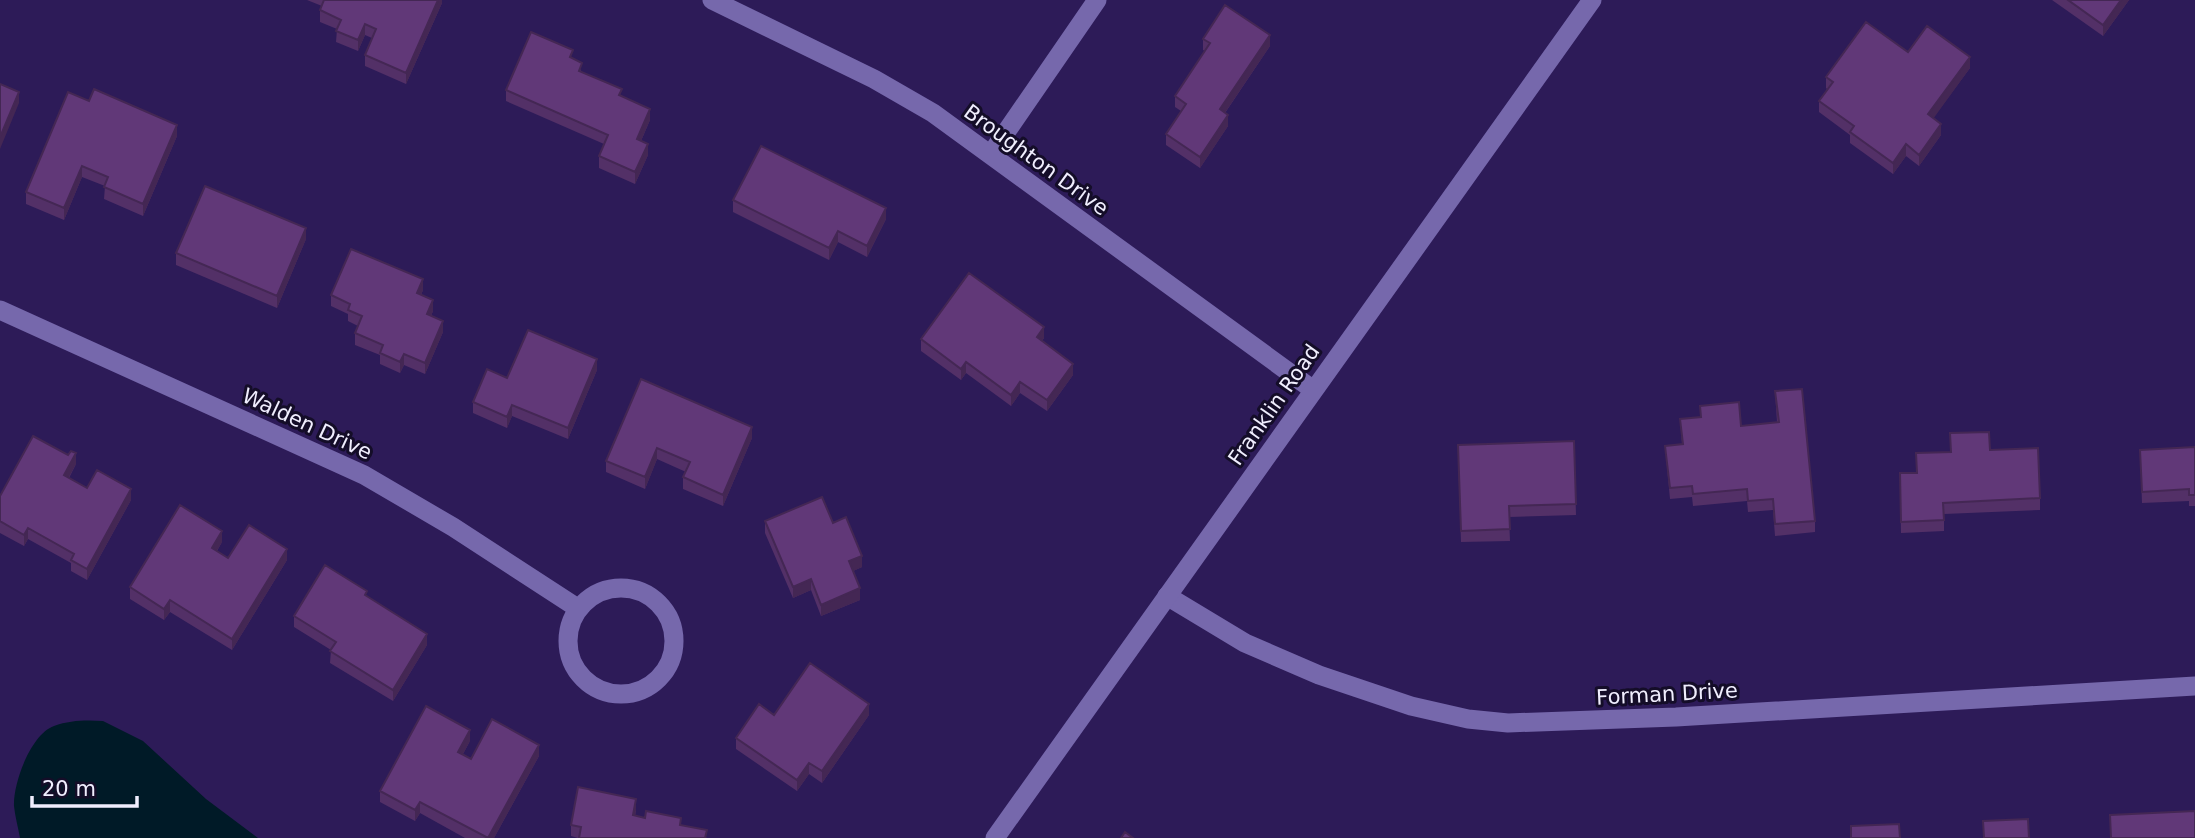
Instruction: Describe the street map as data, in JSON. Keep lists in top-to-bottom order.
{
  "streets": {
    "street": [
      "Broughton Drive",
      "Franklin Road",
      "Walden Drive",
      "Forman Drive"
    ]
  },
  "crossings": [
    ["Broughton Drive", "Franklin Road"],
    ["Franklin Road", "Forman Drive"]
  ],
  "scale_bar": "20 m"
}
